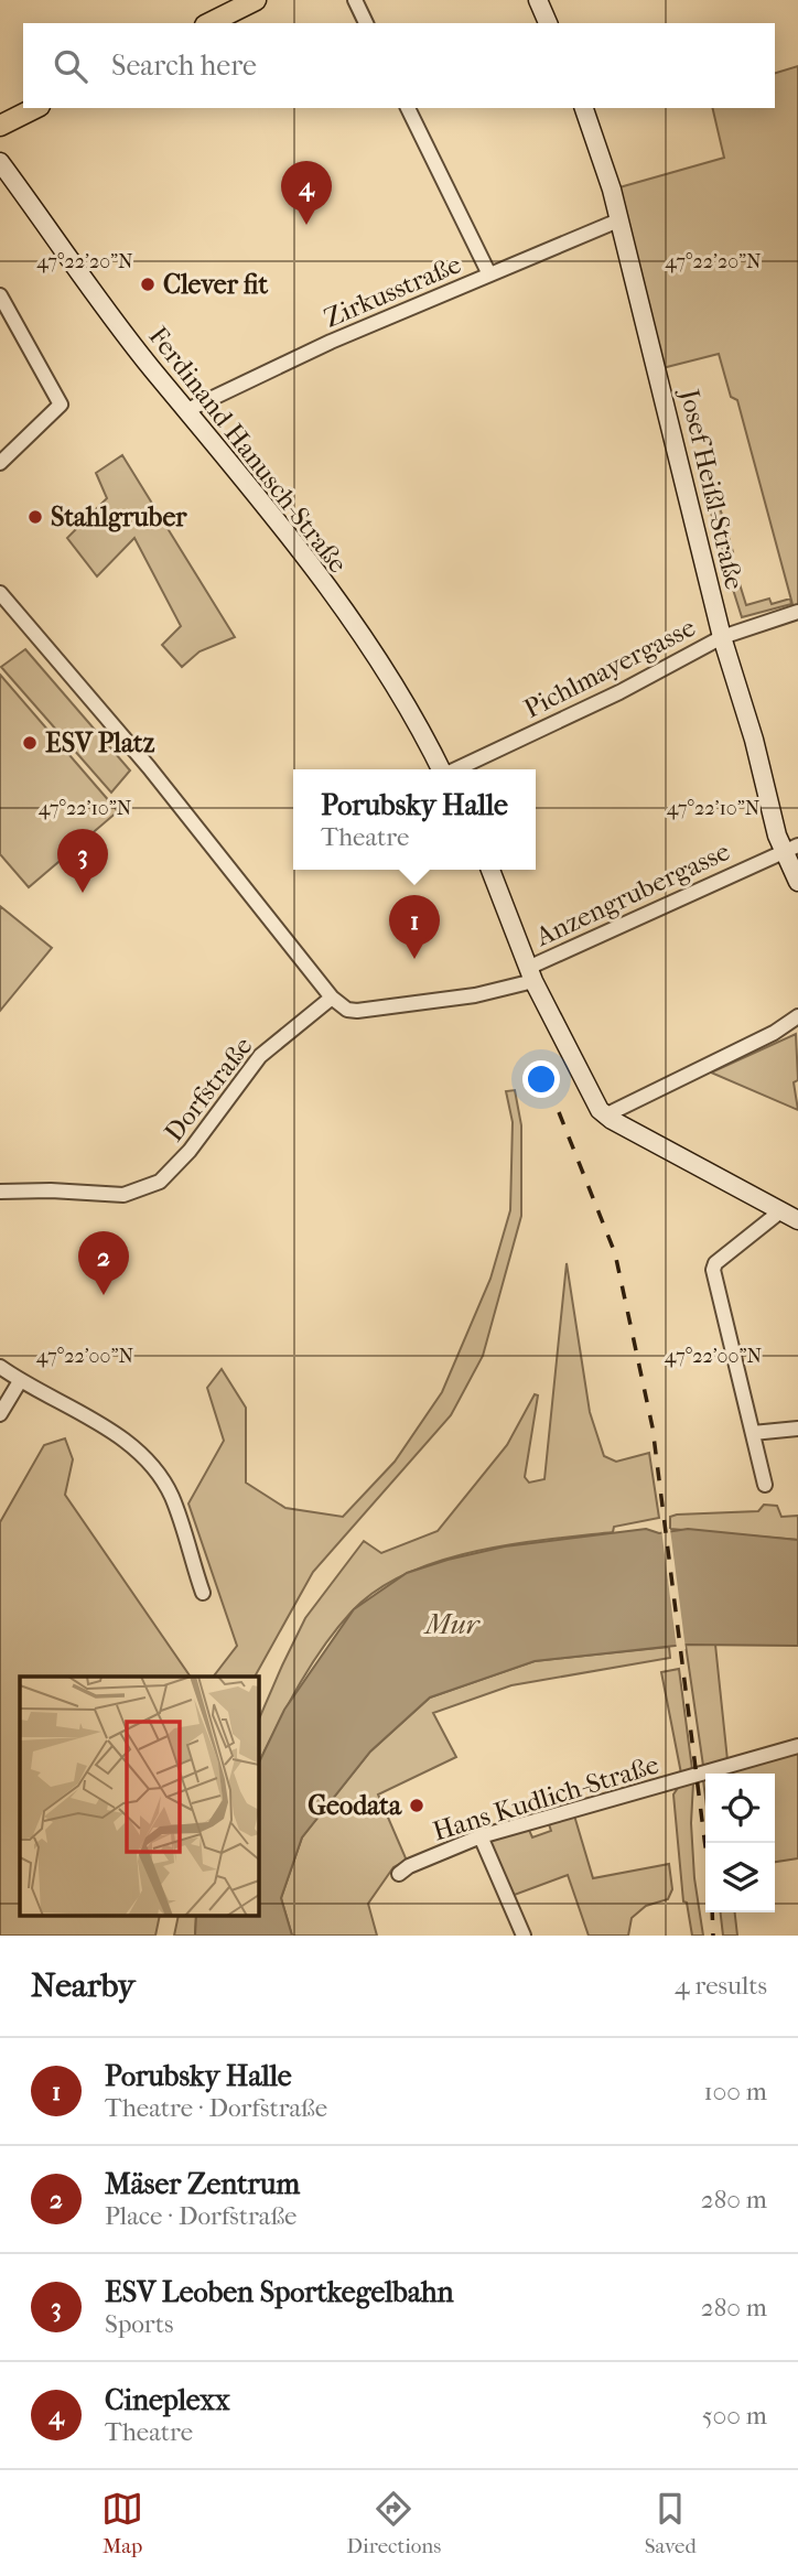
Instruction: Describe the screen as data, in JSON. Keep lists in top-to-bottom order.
{
  "streets": {
    "street": [
      "Zirkusstraße",
      "Ferdinand Hanusch-Straße",
      "Josef Heißl-Straße",
      "Pichlmayergasse",
      "Anzengrubergasse",
      "Dorfstraße",
      "Hans Kudlich-Straße"
    ]
  },
  "crossings": [
    ["Zirkusstraße", "Ferdinand Hanusch-Straße"],
    ["Zirkusstraße", "Josef Heißl-Straße"],
    ["Josef Heißl-Straße", "Pichlmayergasse"],
    ["Josef Heißl-Straße", "Anzengrubergasse"]
  ],
  "water": ["Mur"],
  "places": [
    "Clever fit",
    "Stahlgruber",
    "ESV Platz",
    "Geodata"
  ],
  "page": {
    "search": "Search here",
    "pins": [
      "4",
      "3",
      "1",
      "2"
    ],
    "popup": ["Porubsky Halle", "Theatre"],
    "heading": ["Nearby", "4 results"],
    "list": [
      {
        "mark": "1",
        "name": "Porubsky Halle",
        "note": "Theatre · Dorfstraße",
        "value": "100 m"
      },
      {
        "mark": "2",
        "name": "Mäser Zentrum",
        "note": "Place · Dorfstraße",
        "value": "280 m"
      },
      {
        "mark": "3",
        "name": "ESV Leoben Sportkegelbahn",
        "note": "Sports",
        "value": "280 m"
      },
      {
        "mark": "4",
        "name": "Cineplexx",
        "note": "Theatre",
        "value": "500 m"
      }
    ],
    "nav": ["Map", "Directions", "Saved"]
  },
  "coordinates": ["47°22'20\"N", "47°22'10\"N", "47°22'00\"N"]
}
